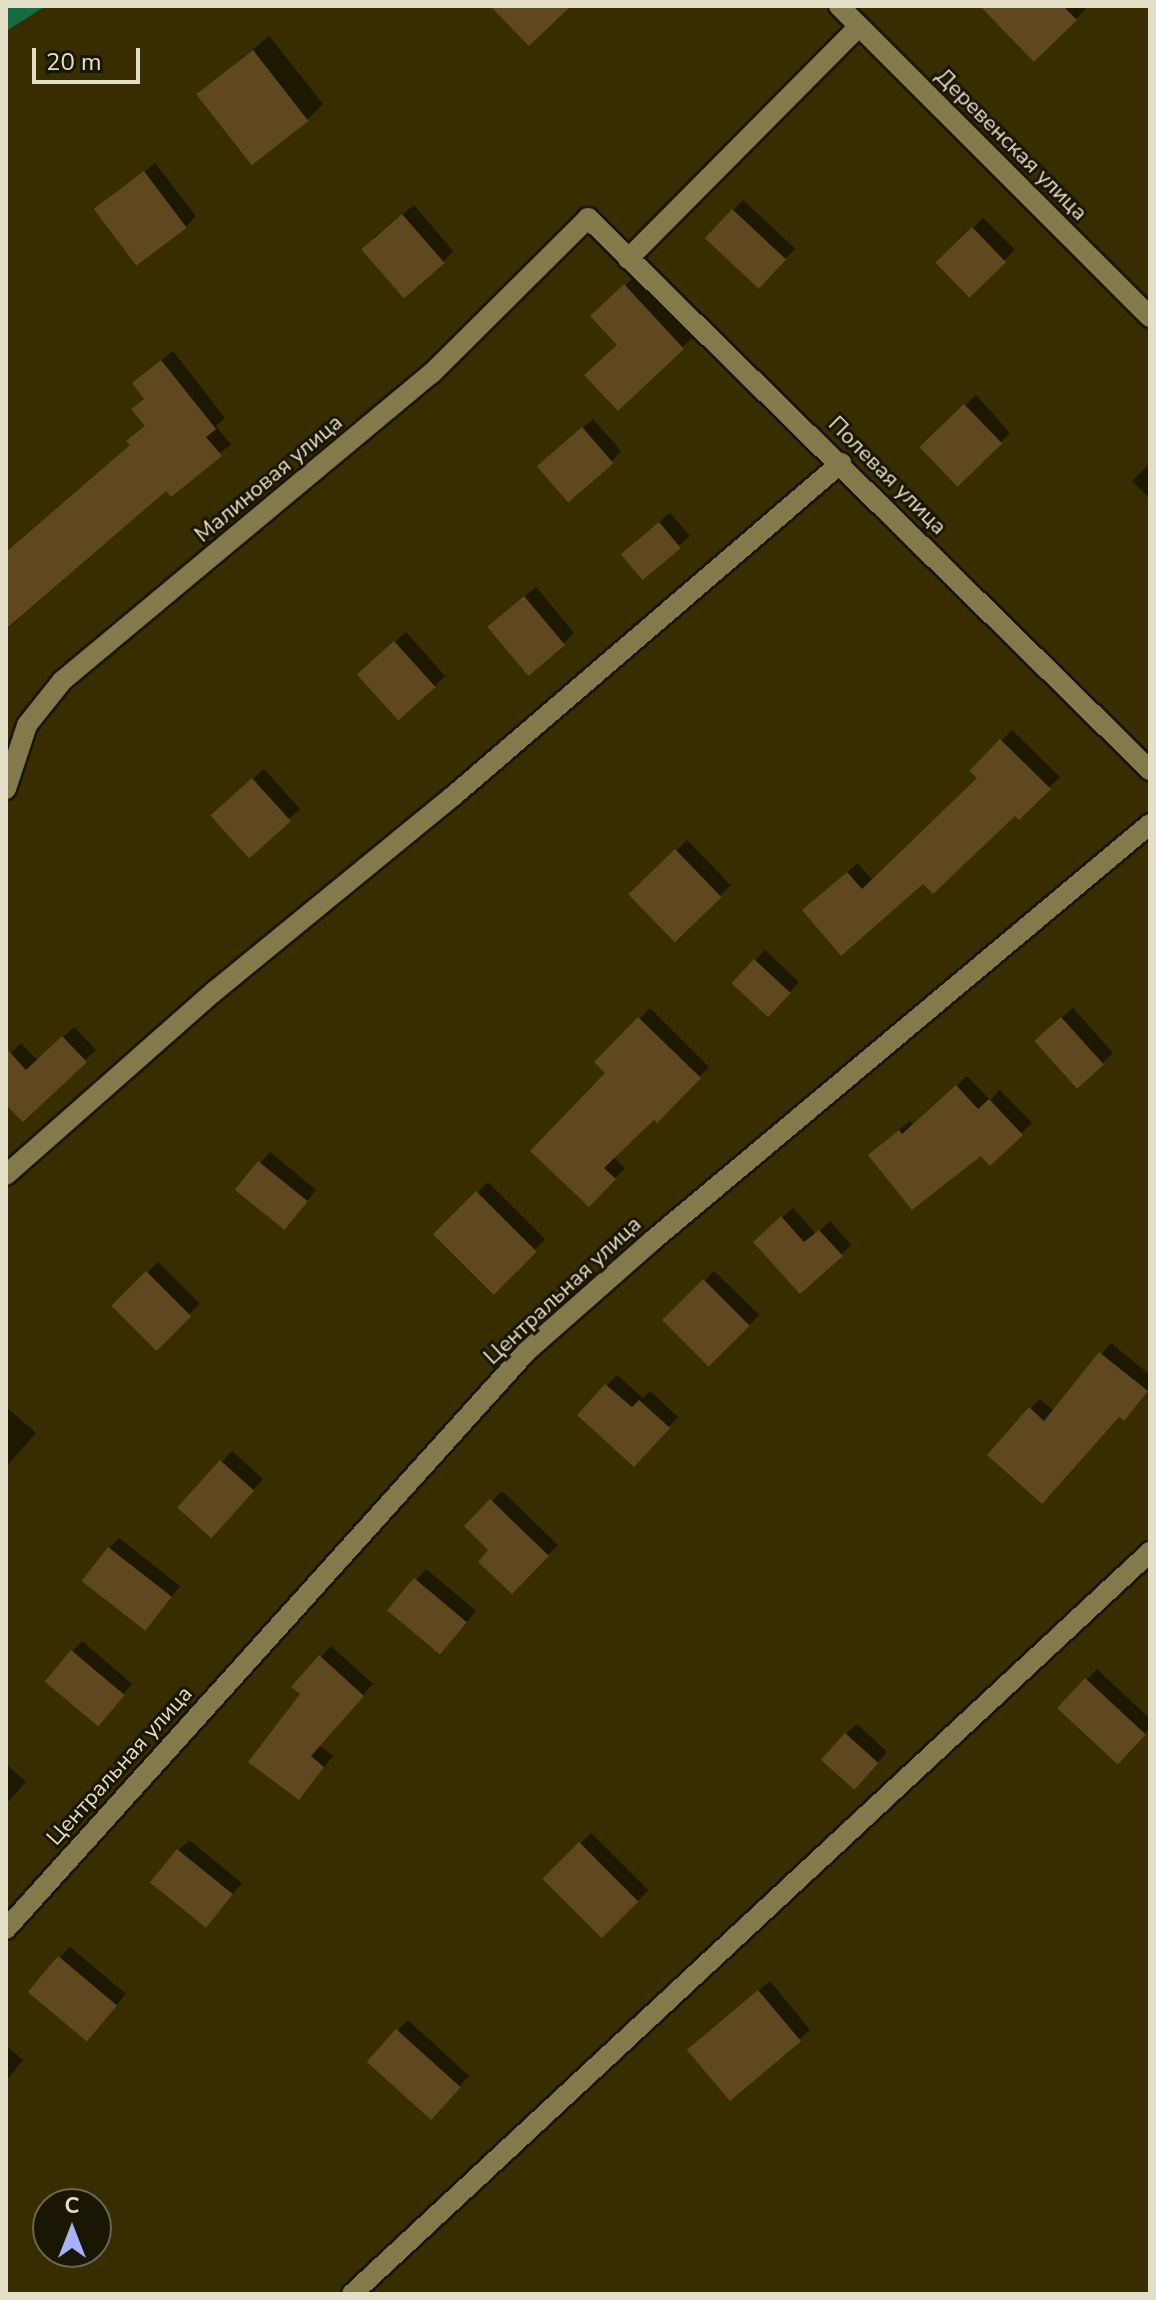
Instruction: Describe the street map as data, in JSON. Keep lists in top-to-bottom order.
{
  "streets": {
    "street": [
      "Деревенская улица",
      "Полевая улица",
      "Малиновая улица",
      "Центральная улица"
    ]
  },
  "crossings": [
    ["Полевая улица", "Малиновая улица"]
  ],
  "scale_bar": "20 m",
  "north": "top"
}
